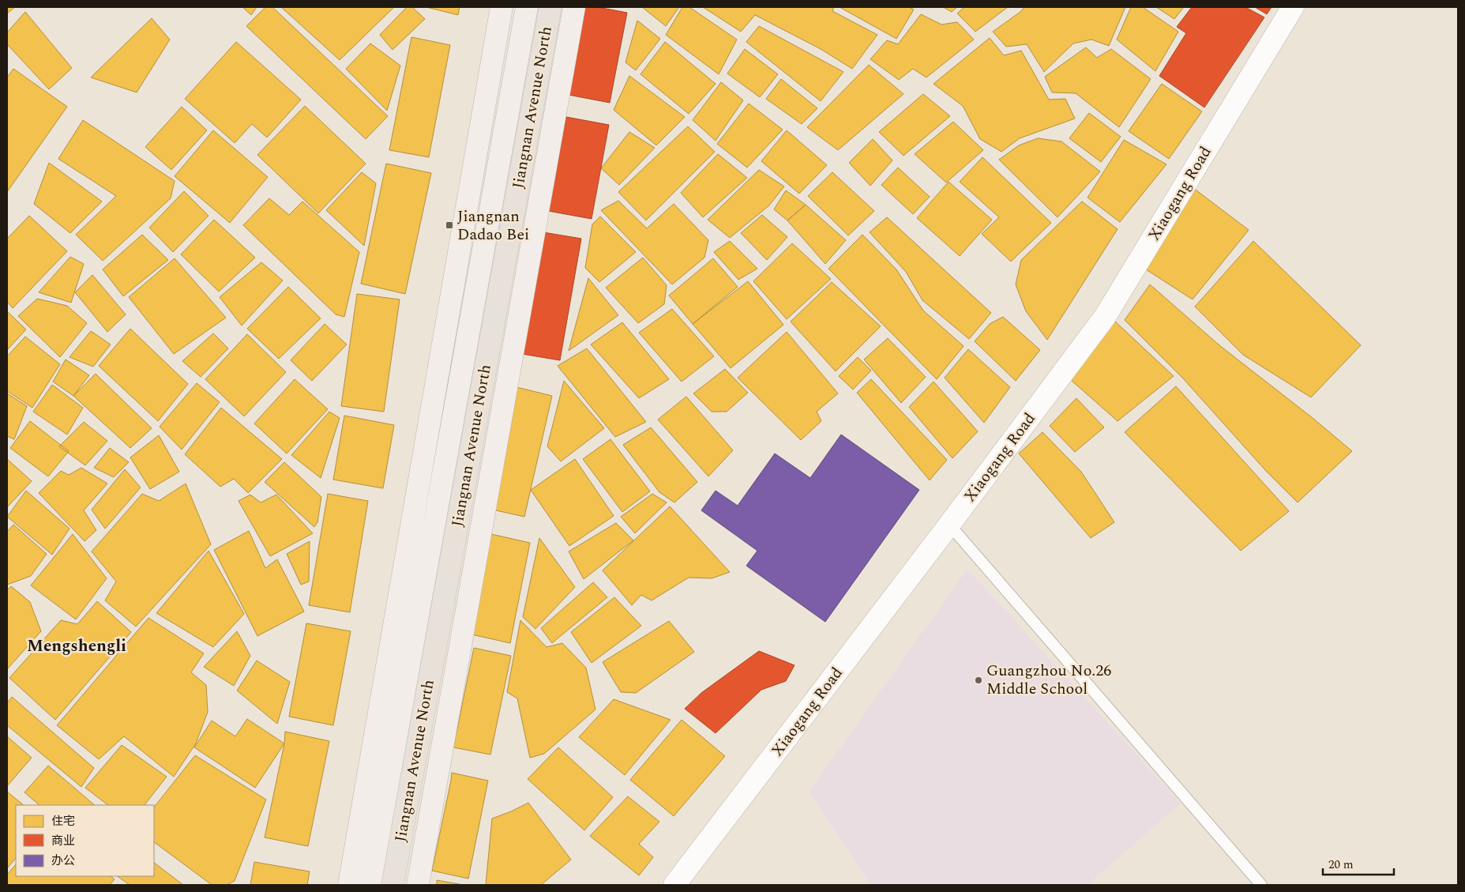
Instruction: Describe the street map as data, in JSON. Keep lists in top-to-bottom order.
{
  "streets": {
    "main road": ["Jiangnan Avenue North"],
    "street": ["Xiaogang Road"]
  },
  "districts": ["Mengshengli"],
  "places": {
    "transit": ["Jiangnan Dadao Bei"],
    "other": ["Guangzhou No.26 Middle School"]
  },
  "legend": ["住宅", "商业", "办公"],
  "scale_bar": "20 m"
}
